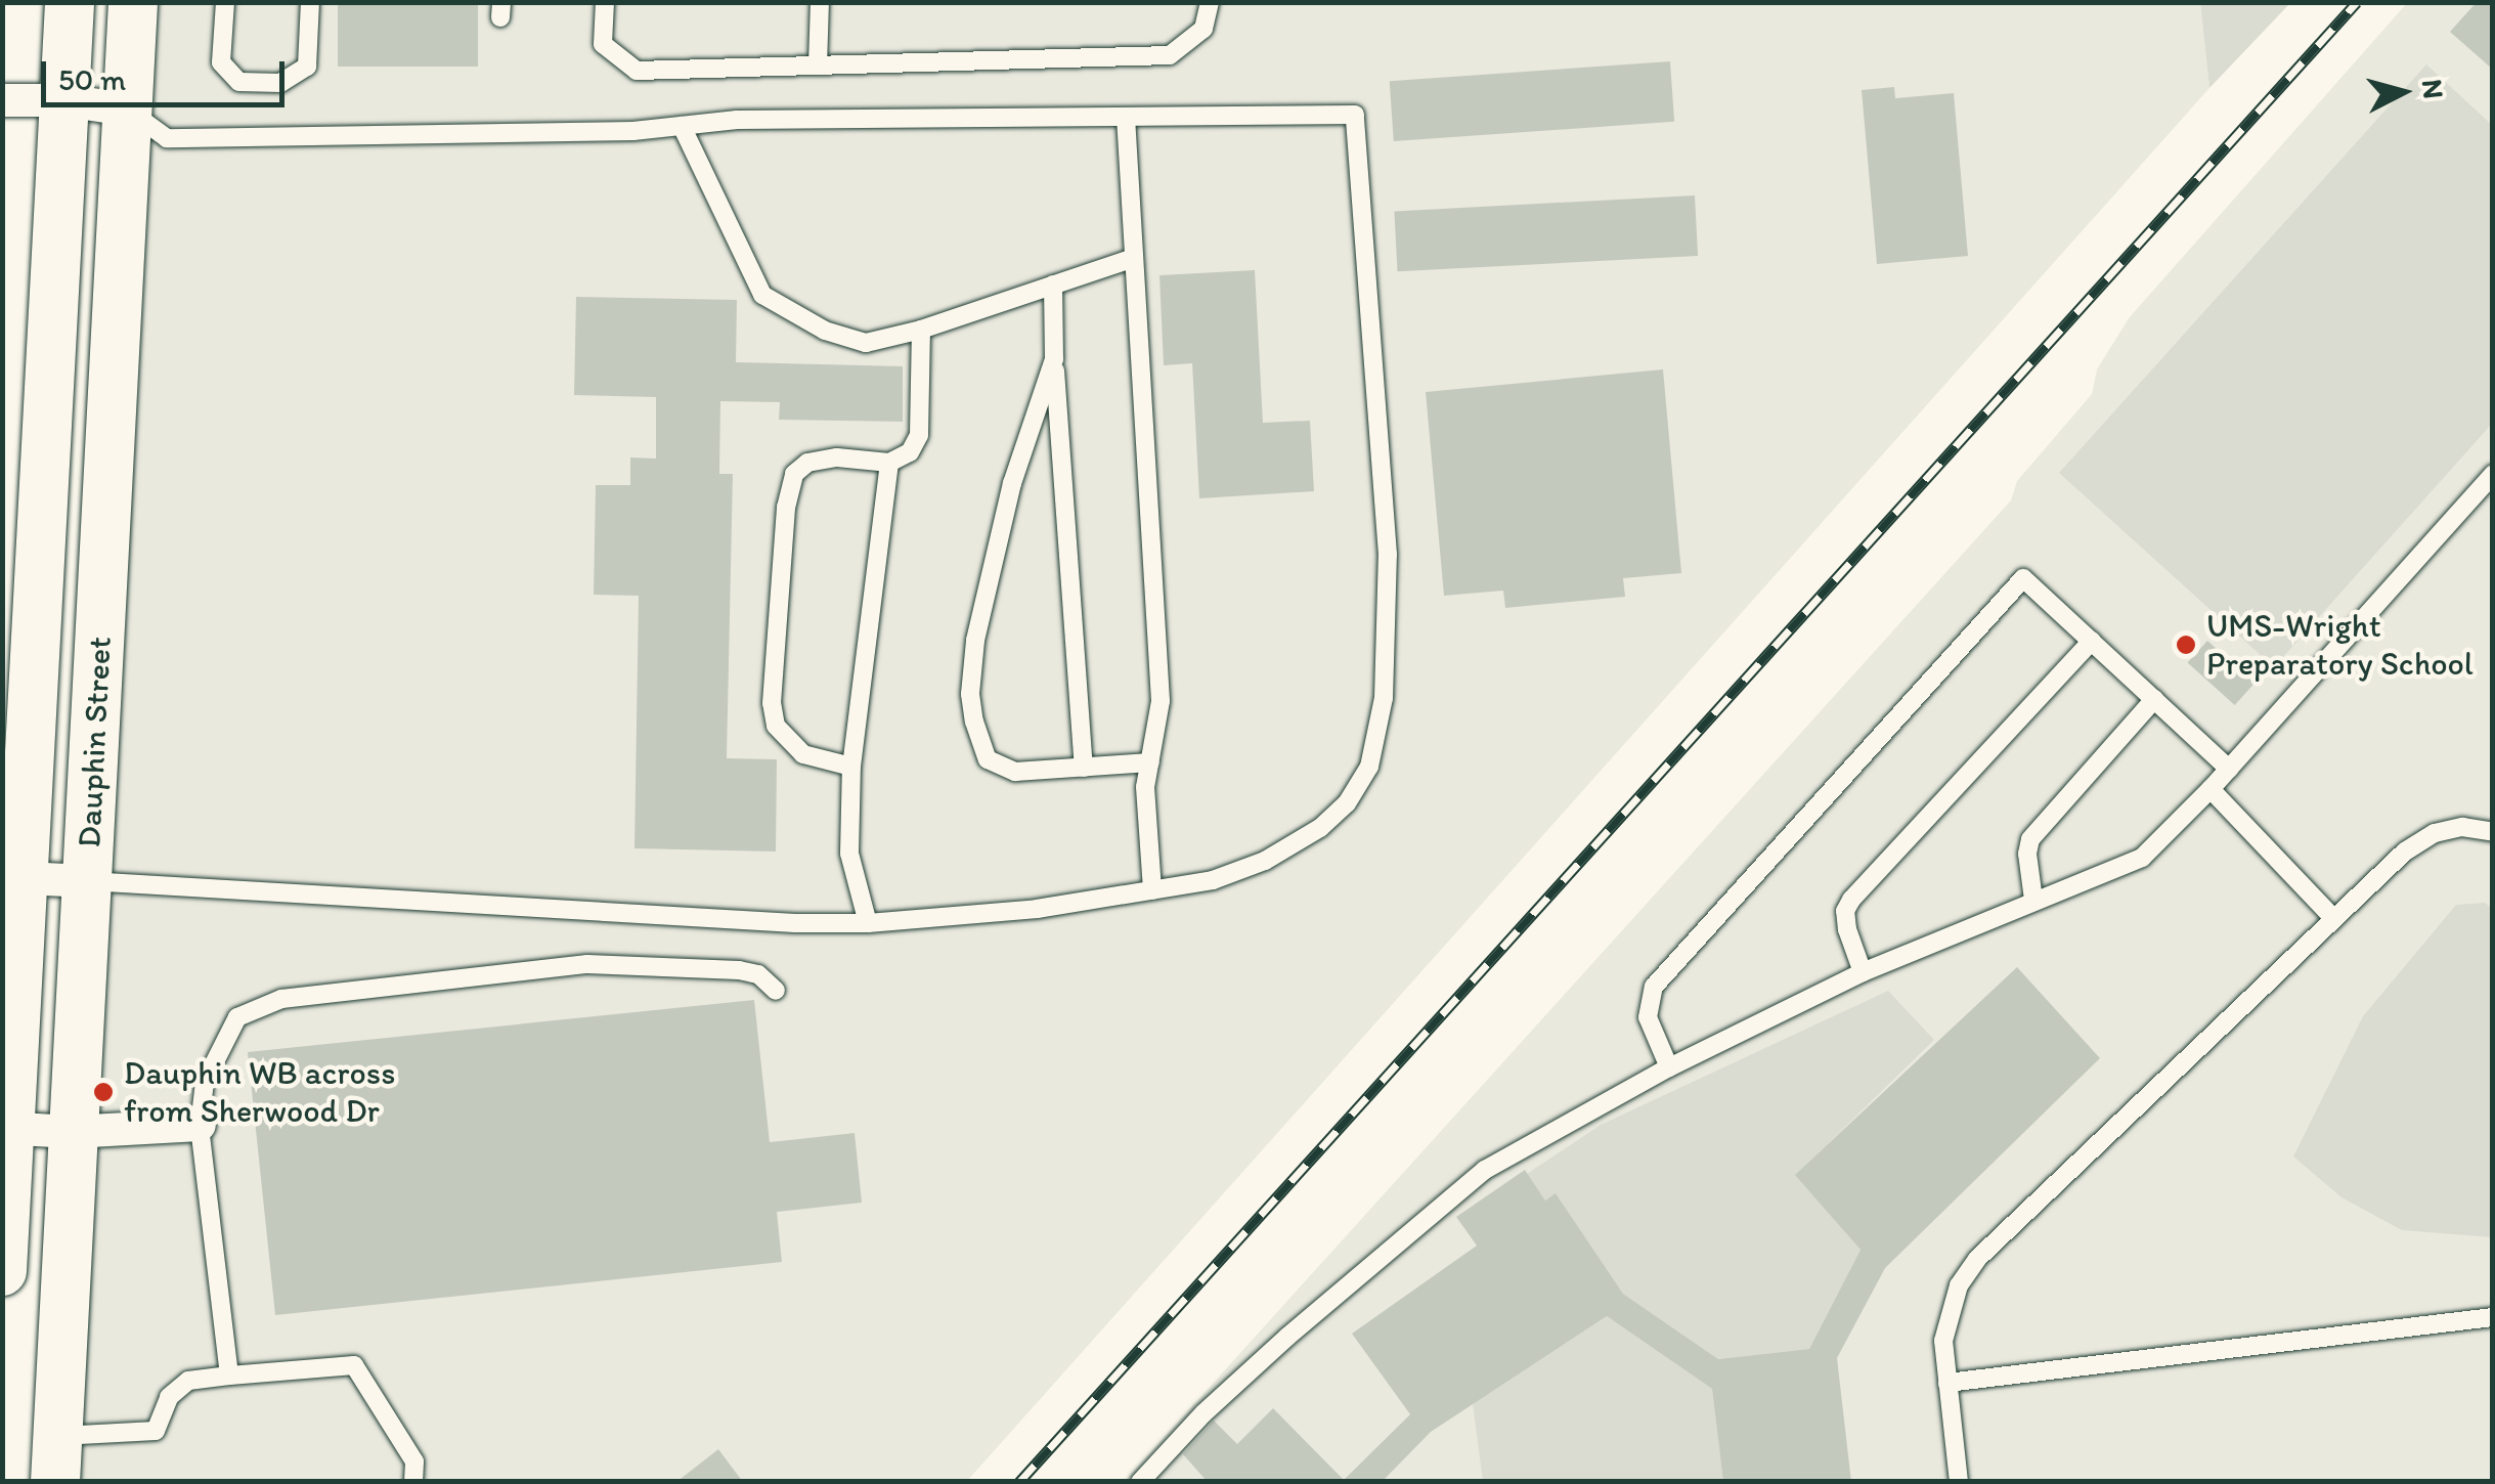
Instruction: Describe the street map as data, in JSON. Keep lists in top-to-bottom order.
{
  "streets": {
    "main road": ["Dauphin Street"]
  },
  "places": ["UMS-Wright Preparatory School", "Dauphin WB across from Sherwood Dr"],
  "scale_bar": "50 m",
  "north": "right"
}
